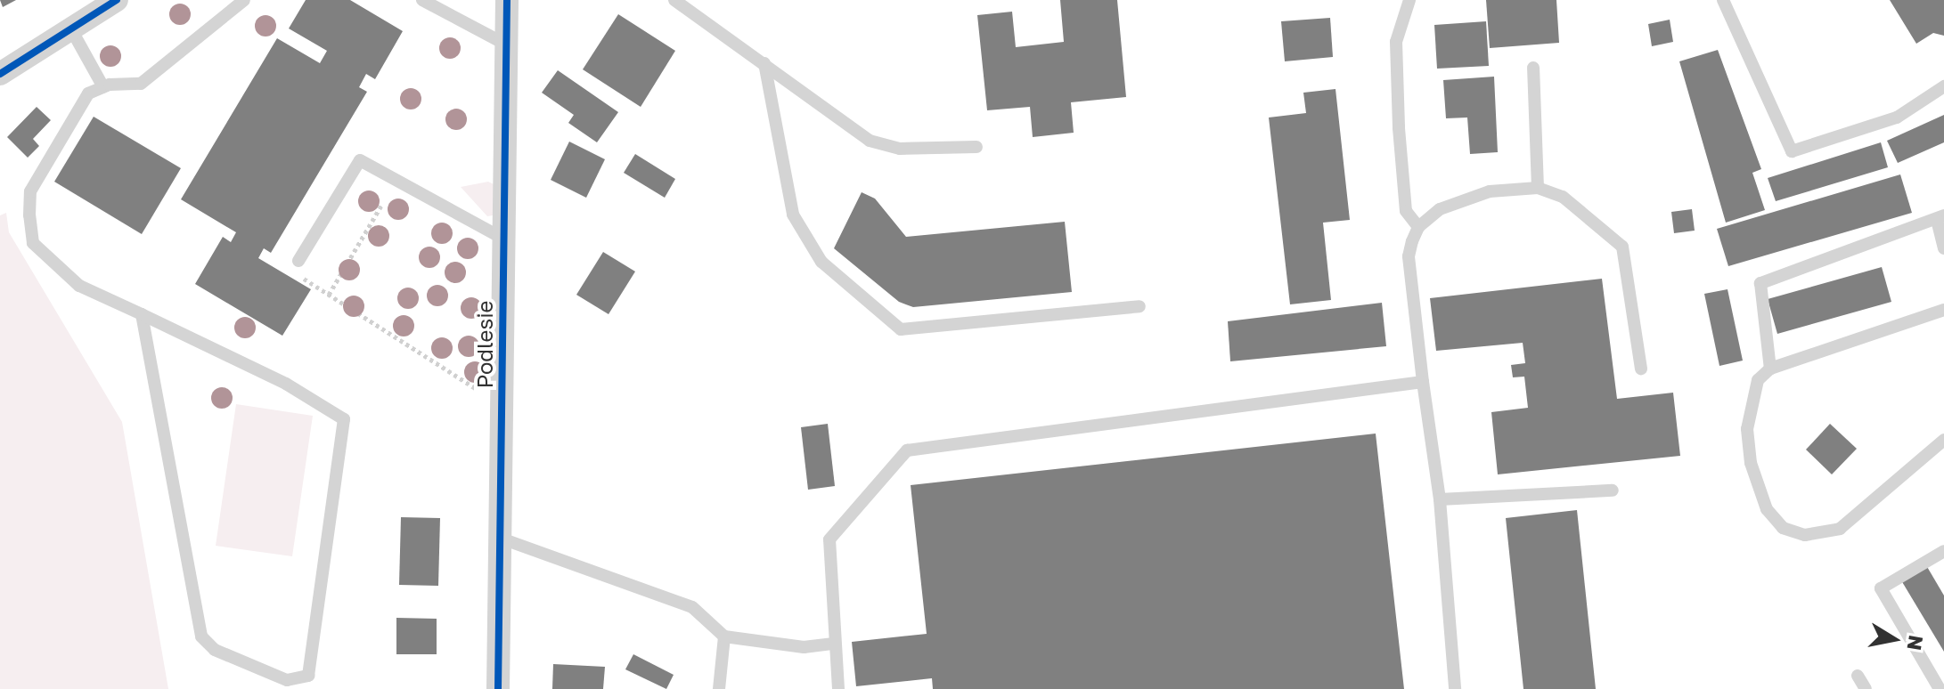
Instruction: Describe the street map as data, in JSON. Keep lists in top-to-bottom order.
{
  "streets": {
    "street": ["Podlesie"]
  },
  "north": "right"
}
